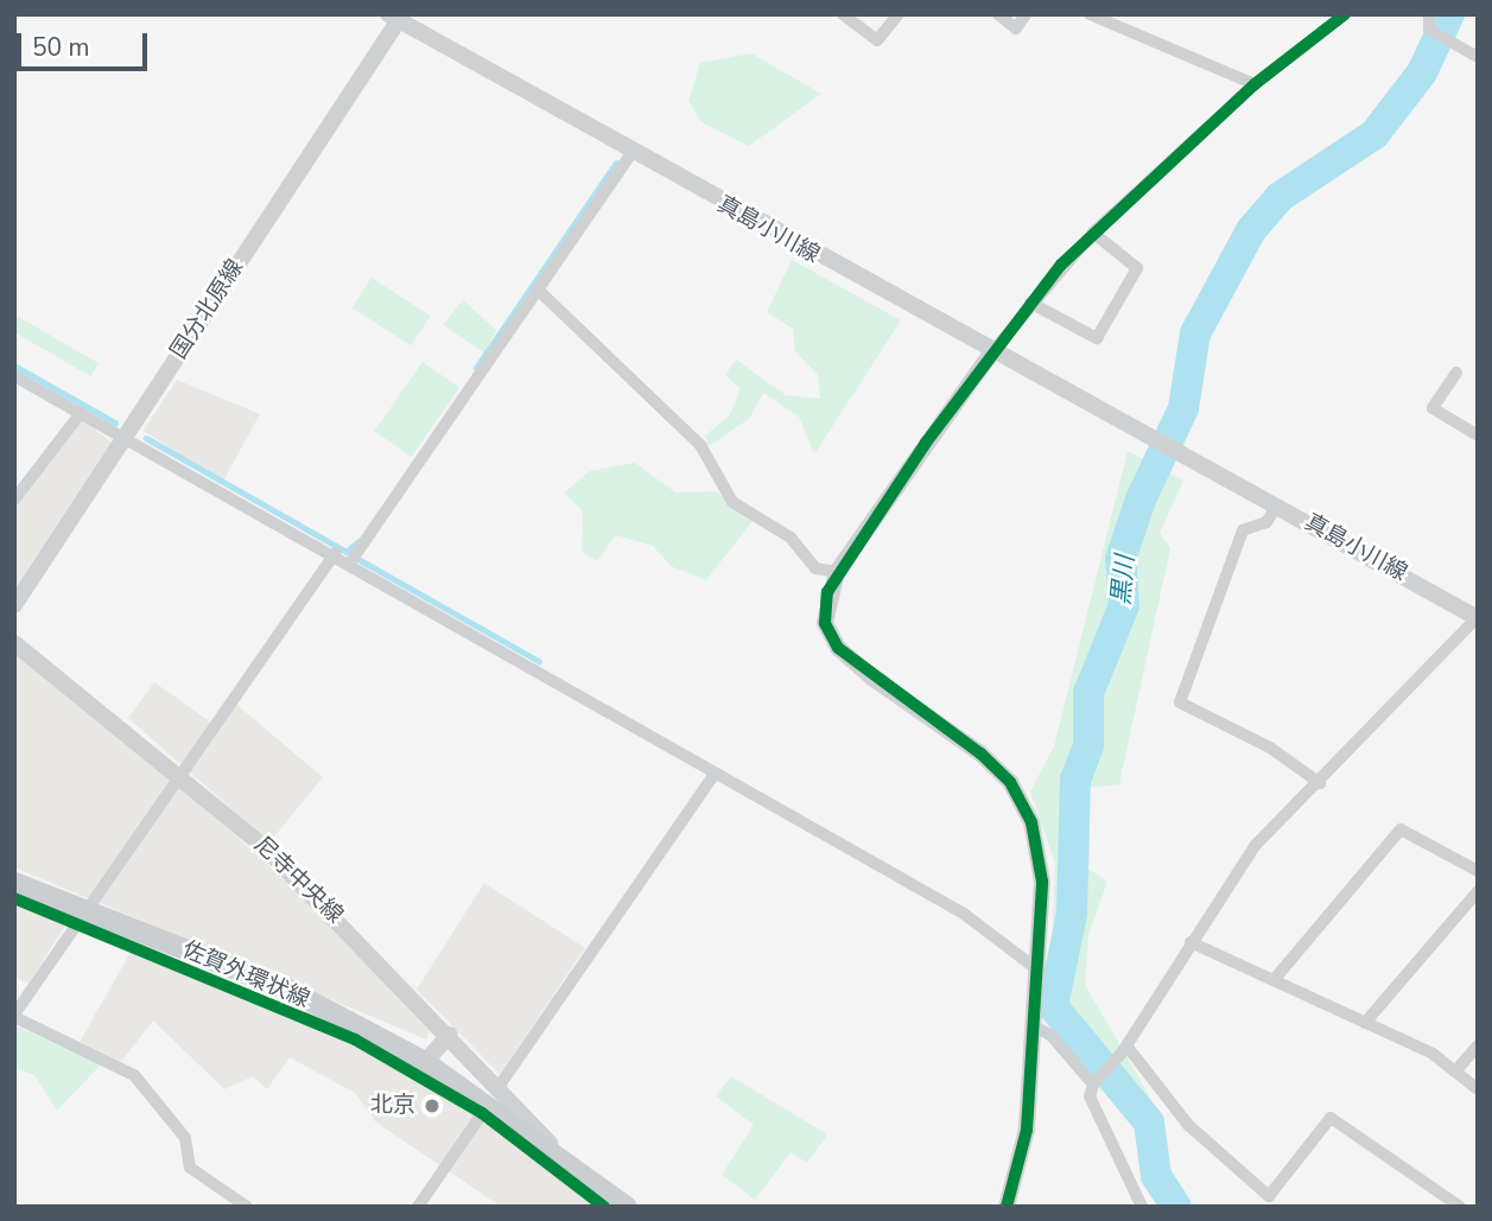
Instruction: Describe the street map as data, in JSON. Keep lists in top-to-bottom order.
{
  "streets": {
    "main road": ["佐賀外環状線"],
    "street": ["真島小川線", "国分北原線", "尼寺中央線"]
  },
  "crossings": [
    ["真島小川線", "国分北原線"],
    ["尼寺中央線", "佐賀外環状線"]
  ],
  "water": ["黒川"],
  "places": ["北京"],
  "scale_bar": "50 m"
}
